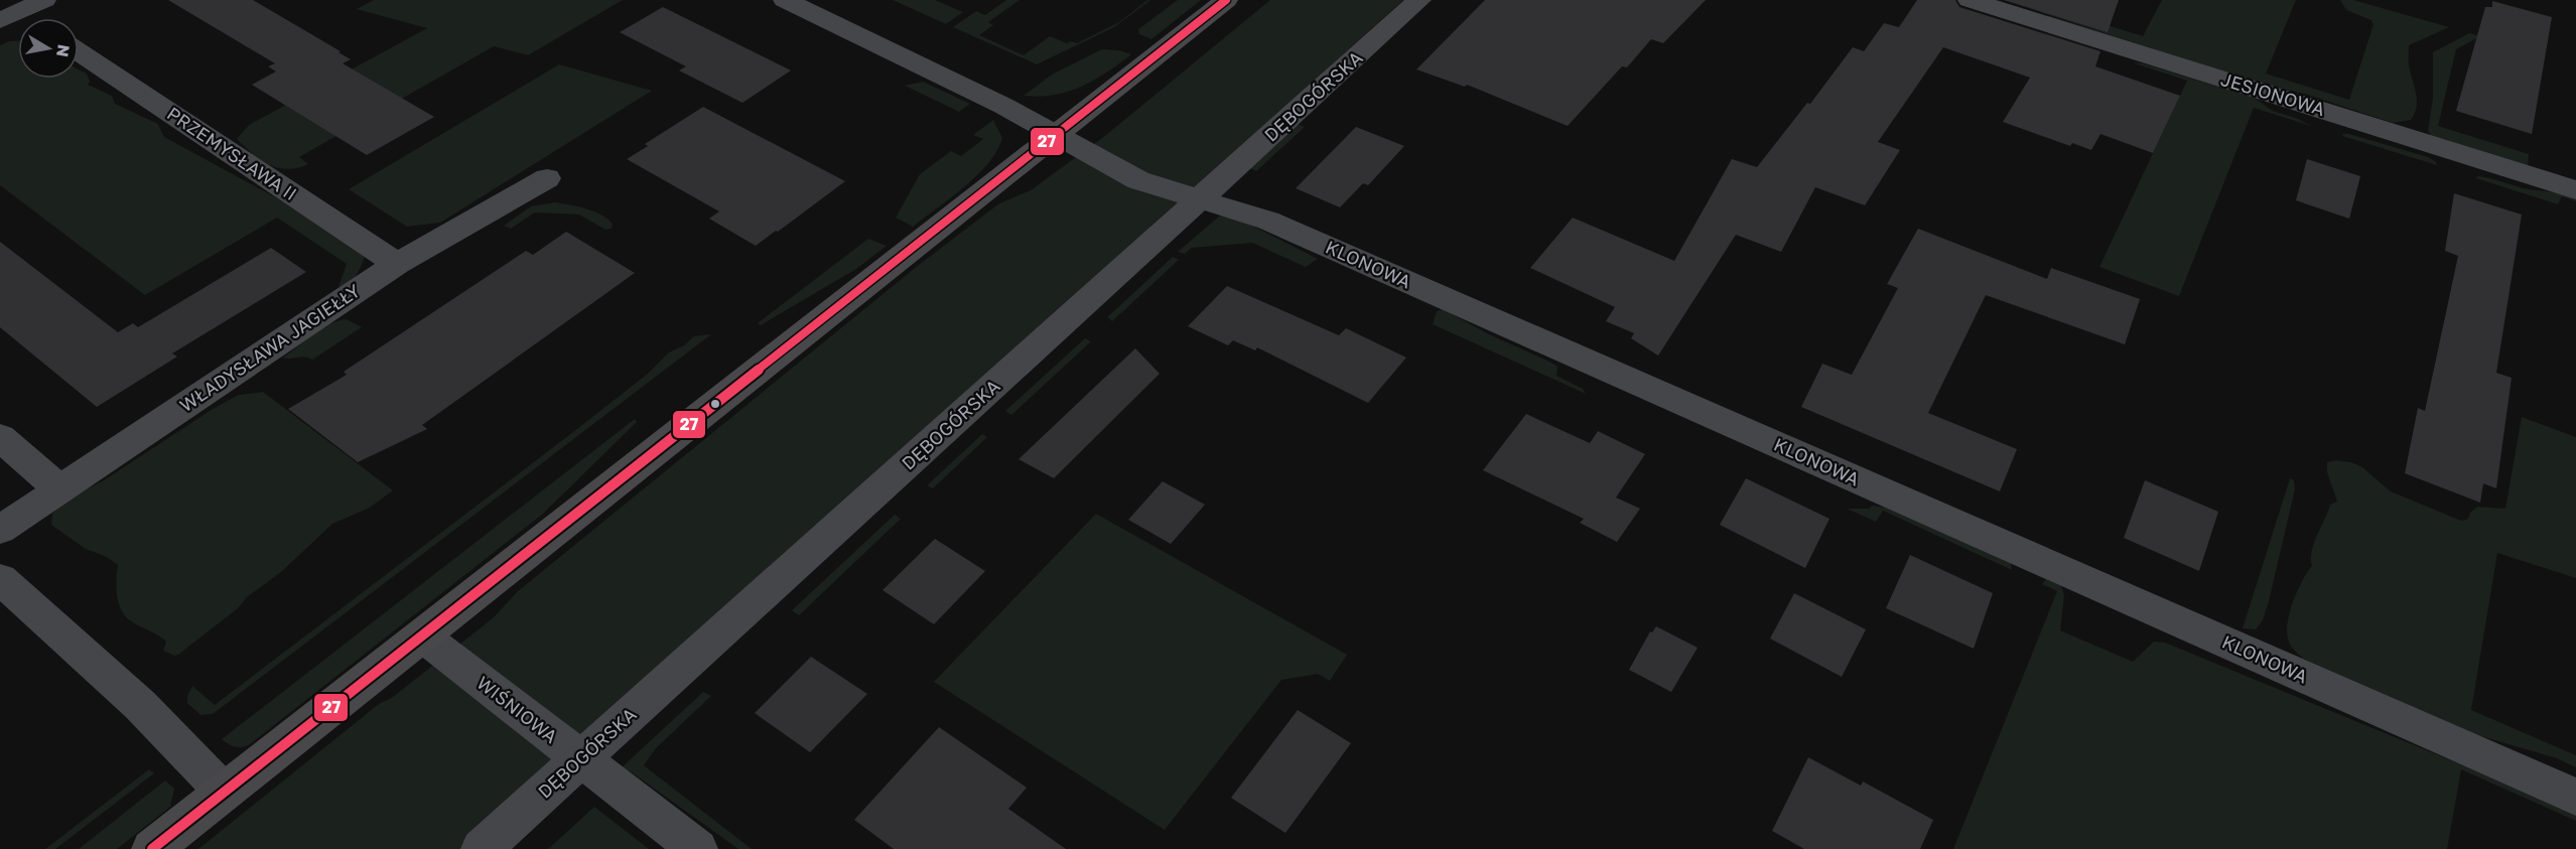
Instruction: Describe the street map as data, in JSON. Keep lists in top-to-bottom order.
{
  "streets": {
    "street": [
      "JESIONOWA",
      "DĘBOGÓRSKA",
      "PRZEMYSŁAWA II",
      "KLONOWA",
      "WŁADYSŁAWA JAGIEŁŁY",
      "WIŚNIOWA"
    ]
  },
  "crossings": [
    ["DĘBOGÓRSKA", "KLONOWA"],
    ["DĘBOGÓRSKA", "WIŚNIOWA"],
    ["PRZEMYSŁAWA II", "WŁADYSŁAWA JAGIEŁŁY"]
  ],
  "lines": ["transit line 27"],
  "north": "right"
}
